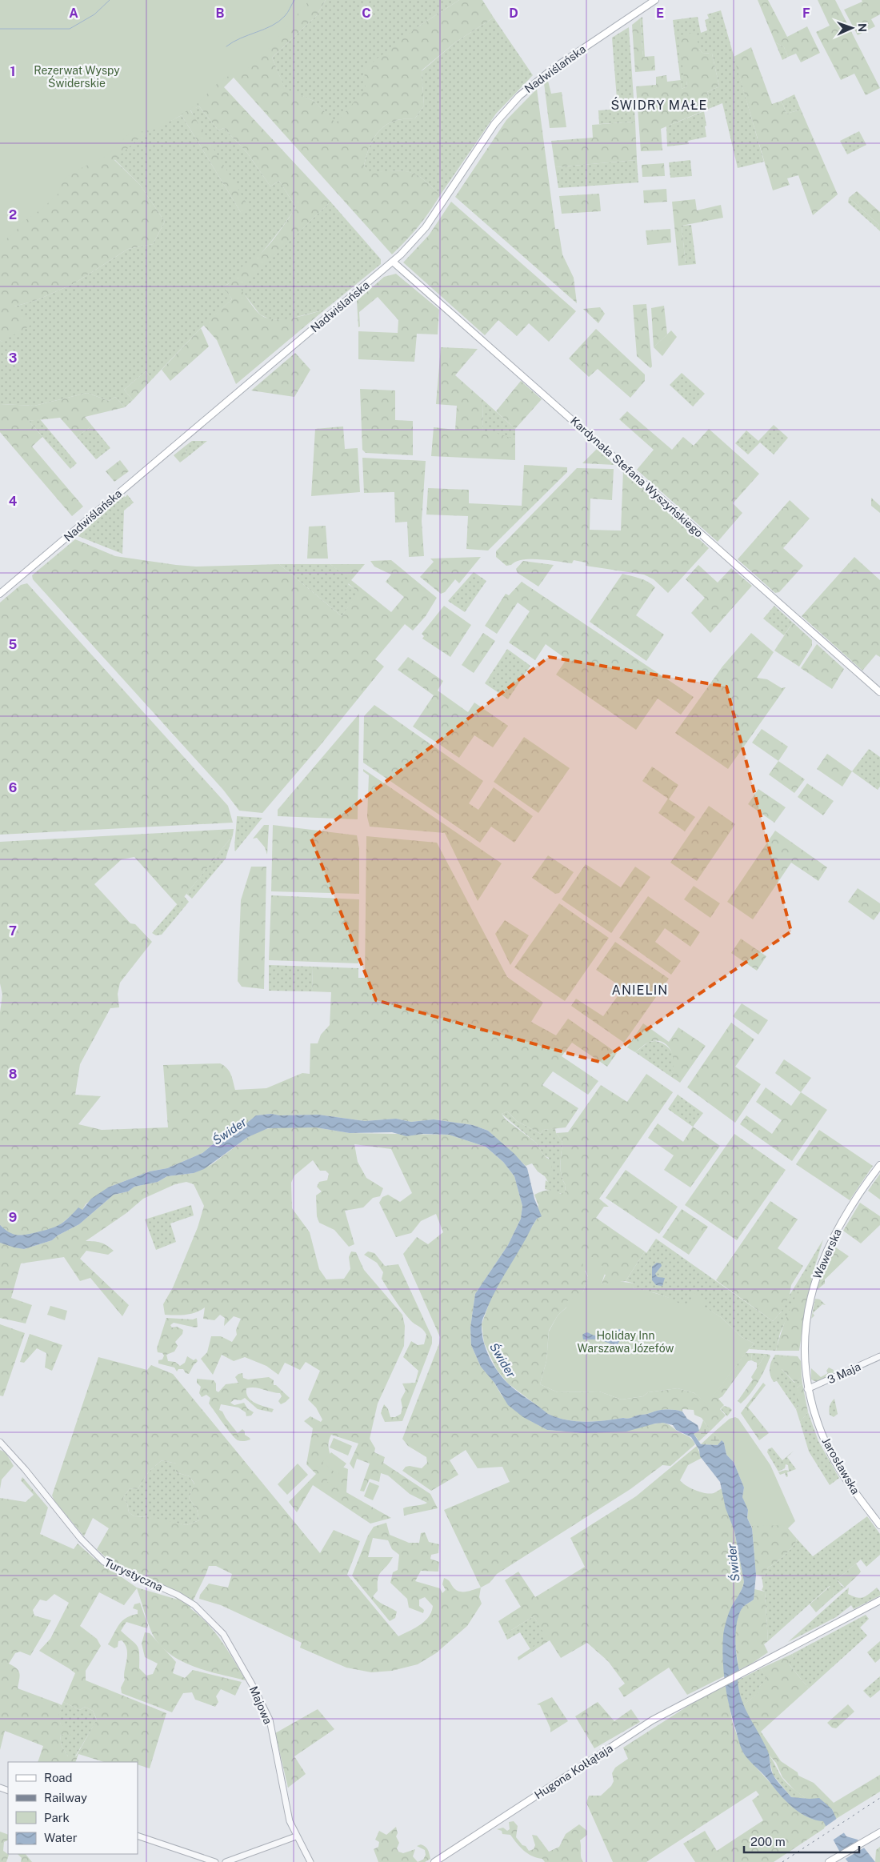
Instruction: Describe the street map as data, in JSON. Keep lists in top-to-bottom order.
{
  "streets": {
    "main road": [
      "Nadwiślańska",
      "Kardynała Stefana Wyszyńskiego",
      "Wawerska",
      "Jarosławska",
      "Hugona Kołłątaja"
    ],
    "street": ["3 Maja", "Turystyczna", "Majowa"]
  },
  "crossings": [
    ["Nadwiślańska", "Kardynała Stefana Wyszyńskiego"],
    ["Wawerska", "Jarosławska"],
    ["3 Maja", "Jarosławska"],
    ["Turystyczna", "Majowa"]
  ],
  "districts": ["ŚWIDRY MAŁE", "ANIELIN"],
  "water": ["Świder"],
  "parks": ["Rezerwat Wyspy Świderskie", "Holiday Inn Warszawa Józefów"],
  "legend": [
    "Road",
    "Railway",
    "Park",
    "Water"
  ],
  "scale_bar": "200 m",
  "north": "right",
  "grid": {
    "columns": [
      "A",
      "B",
      "C",
      "D",
      "E",
      "F"
    ],
    "rows": [
      "1",
      "2",
      "3",
      "4",
      "5",
      "6",
      "7",
      "8",
      "9"
    ]
  }
}
